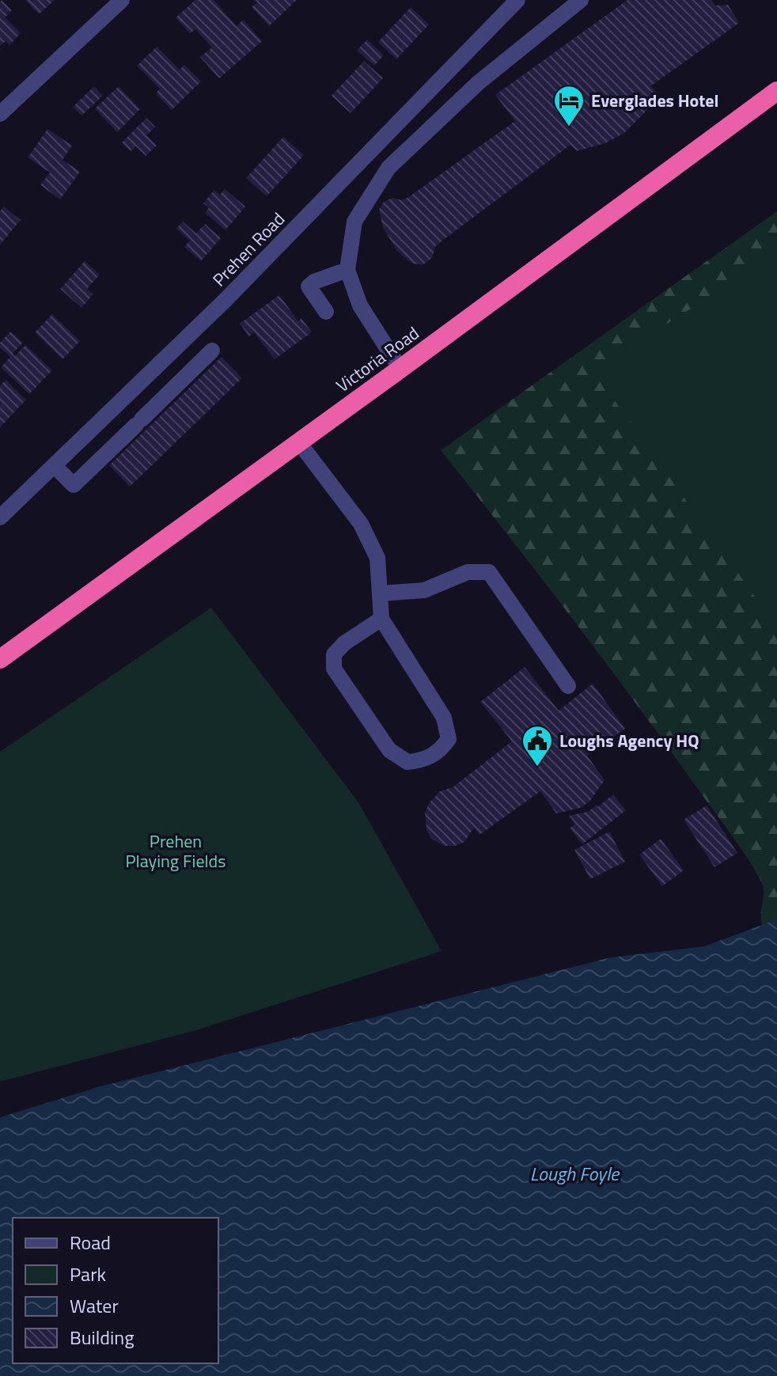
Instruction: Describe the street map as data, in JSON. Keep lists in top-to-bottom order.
{
  "streets": {
    "highway": ["Victoria Road"],
    "street": ["Prehen Road"]
  },
  "water": ["Lough Foyle"],
  "parks": ["Prehen Playing Fields"],
  "places": {
    "hotel": ["Everglades Hotel"],
    "public building": ["Loughs Agency HQ"]
  },
  "legend": [
    "Road",
    "Park",
    "Water",
    "Building"
  ]
}
